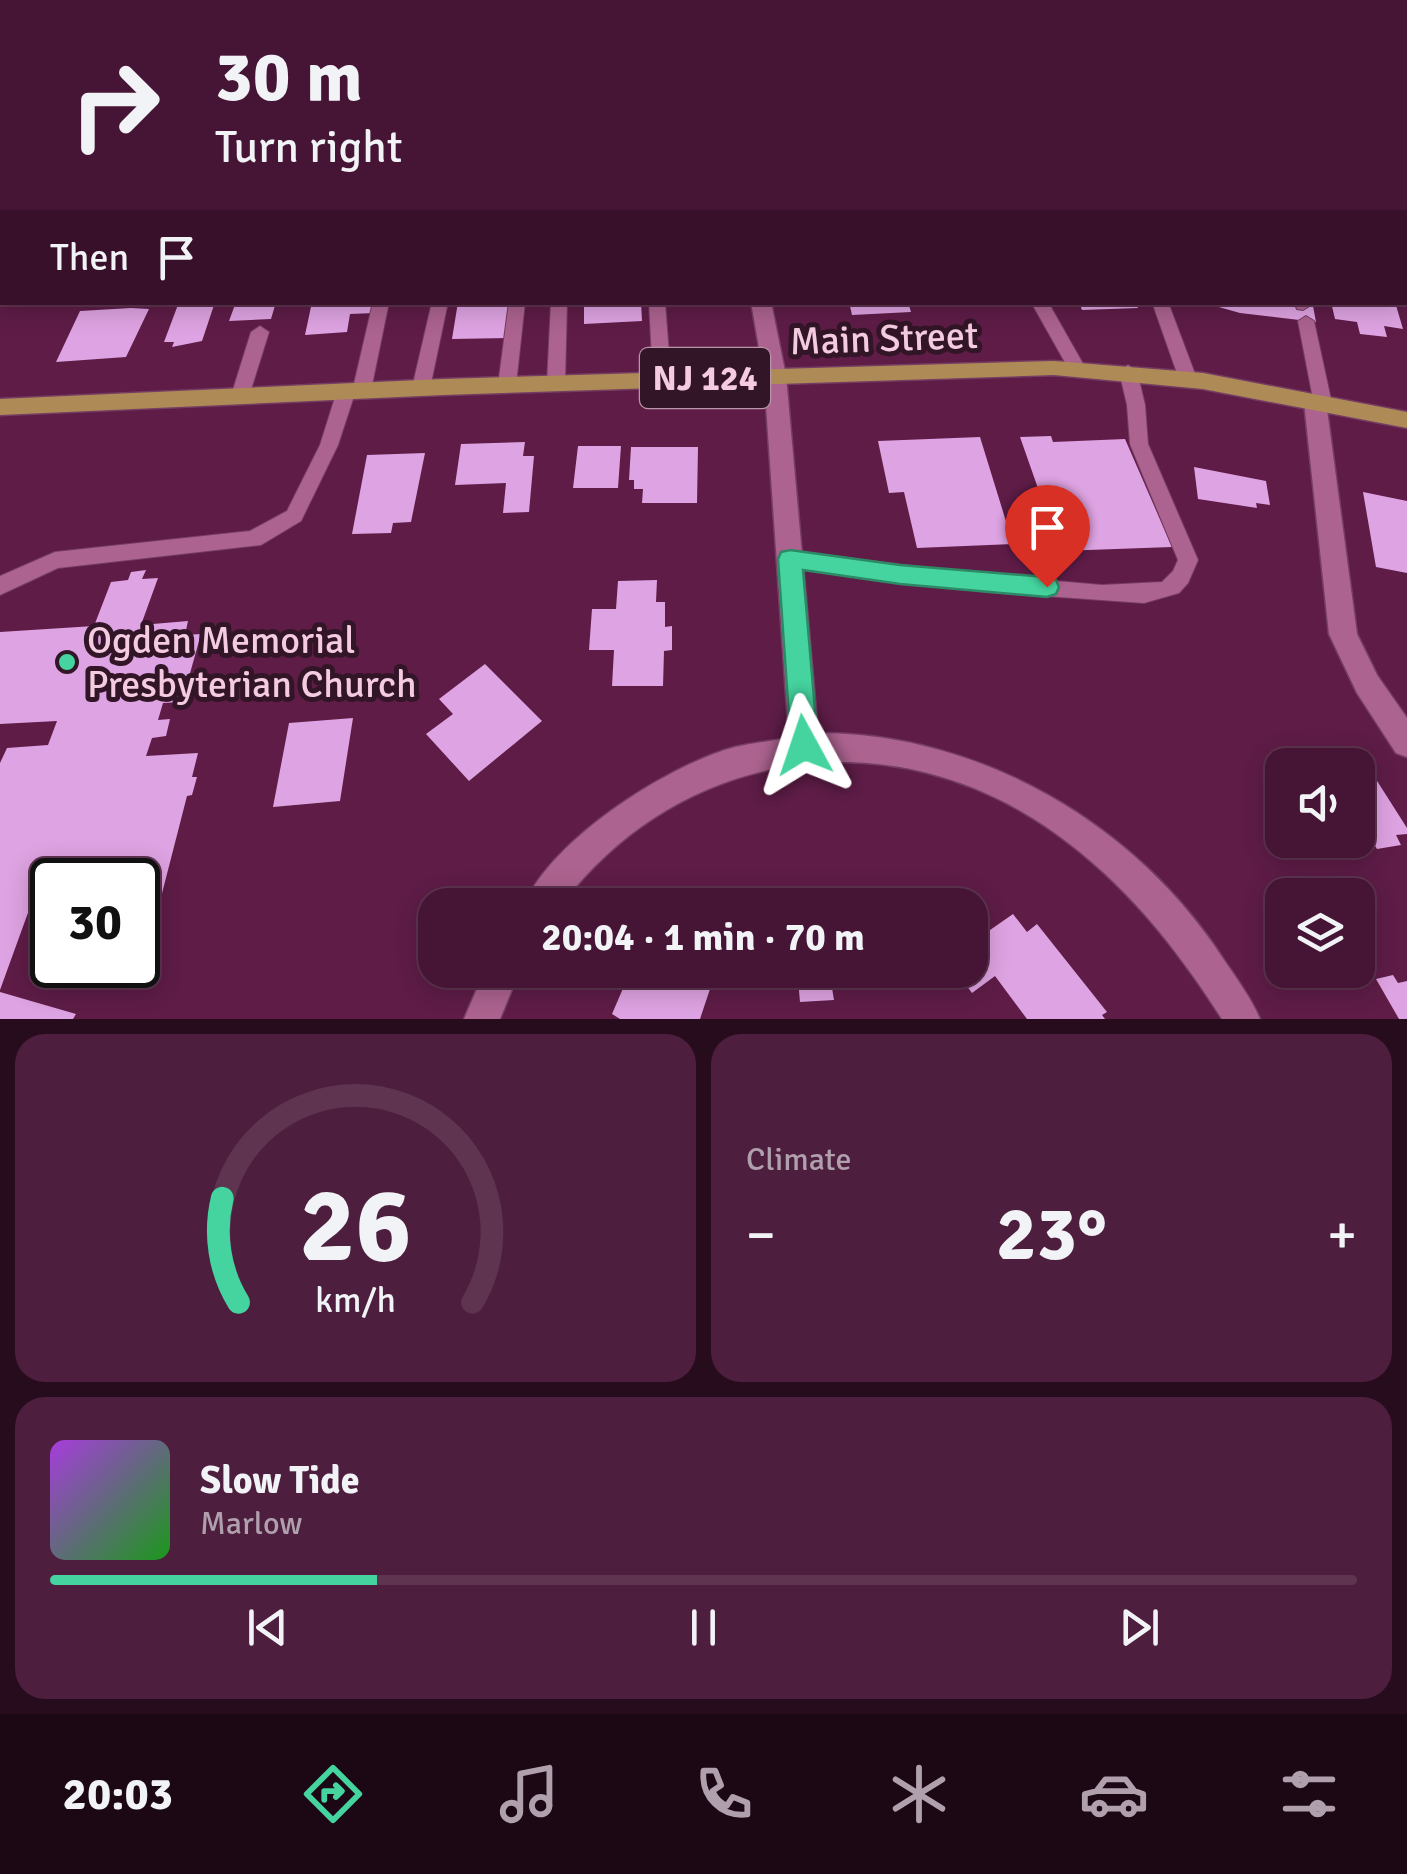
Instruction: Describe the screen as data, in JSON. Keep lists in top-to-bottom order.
{
  "streets": {
    "main road": ["Main Street", "NJ 124"]
  },
  "places": ["Ogden Memorial Presbyterian Church"],
  "page": {
    "turn": ["30 m", "Turn right"],
    "then": "Then",
    "limit": "30",
    "trip": "20:04 · 1 min · 70 m",
    "tile": "Climate",
    "heat": ["−", "23°", "+"],
    "song": ["Slow Tide", "Marlow"],
    "tabs": "20:03",
    "gauge": ["26", "km/h"]
  }
}
